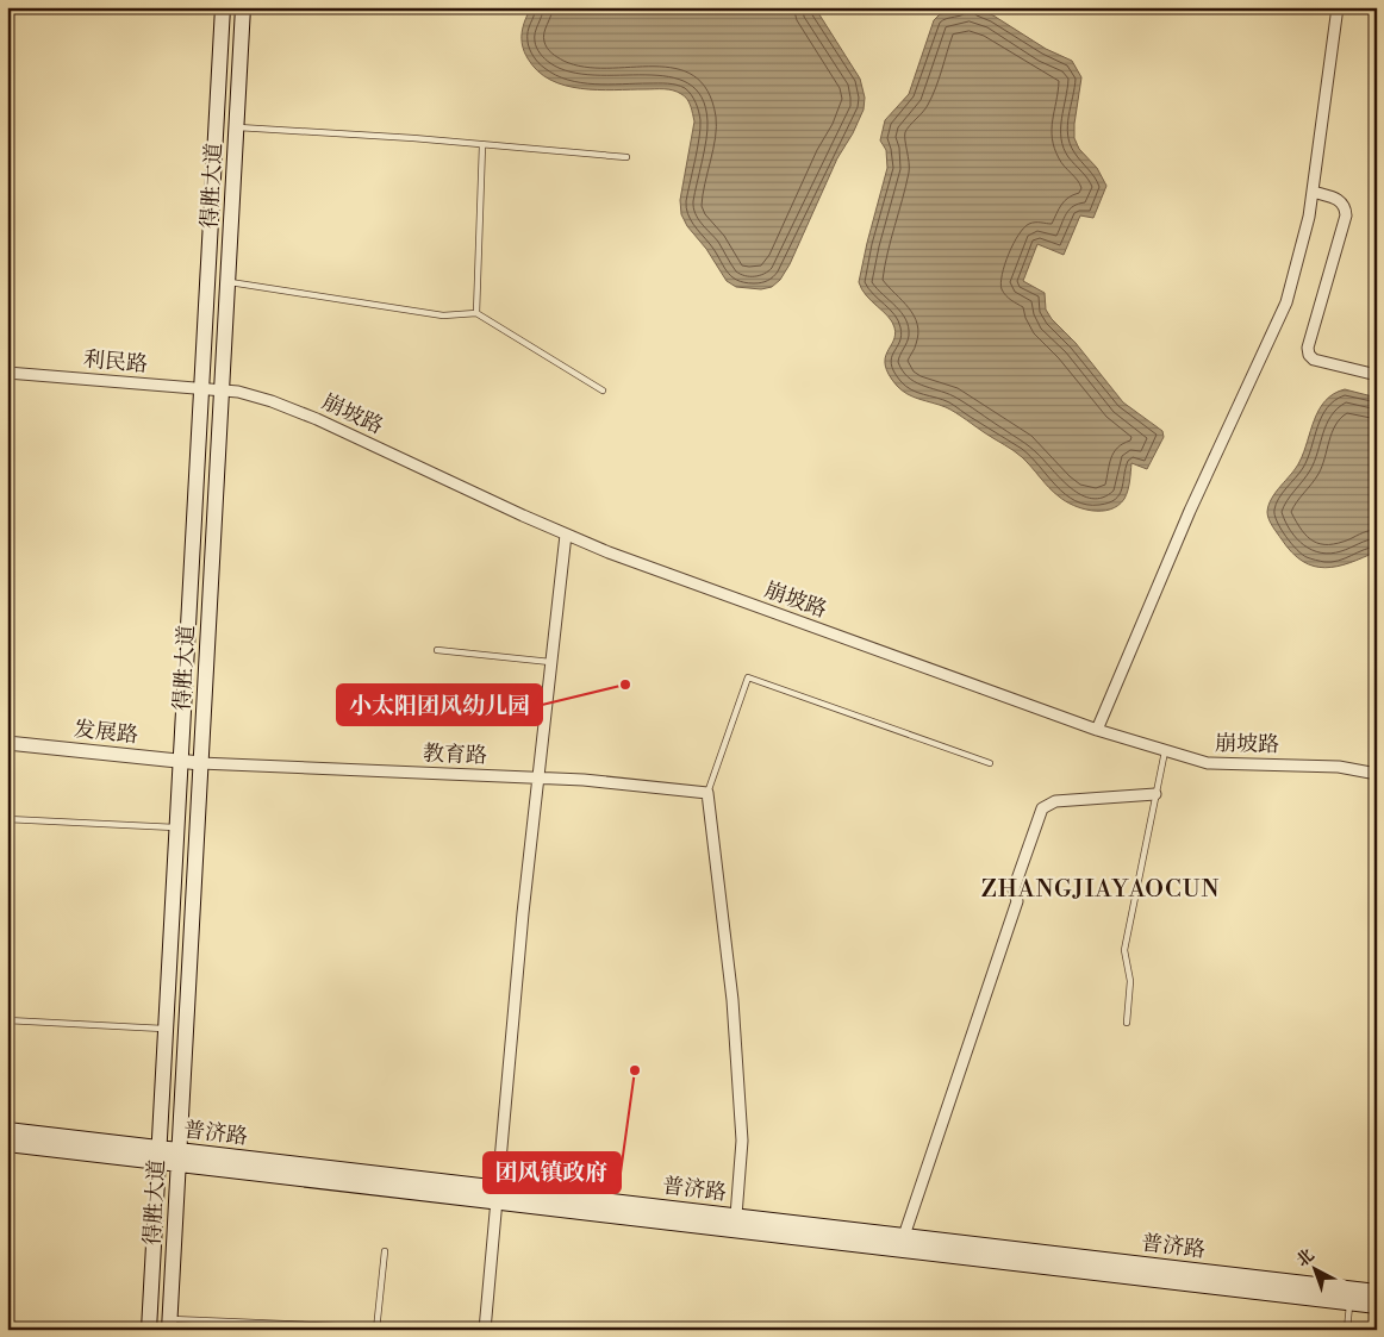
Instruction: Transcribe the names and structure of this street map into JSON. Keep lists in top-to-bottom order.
{
  "streets": {
    "main road": ["得胜大道", "普济路"],
    "street": [
      "利民路",
      "崩坡路",
      "发展路",
      "教育路"
    ]
  },
  "crossings": [
    ["得胜大道", "利民路"],
    ["得胜大道", "崩坡路"],
    ["得胜大道", "发展路"],
    ["得胜大道", "教育路"],
    ["得胜大道", "普济路"],
    ["利民路", "崩坡路"],
    ["发展路", "教育路"]
  ],
  "districts": ["ZHANGJIAYAOCUN"],
  "places": ["小太阳团风幼儿园", "团风镇政府"],
  "north": "top left"
}
